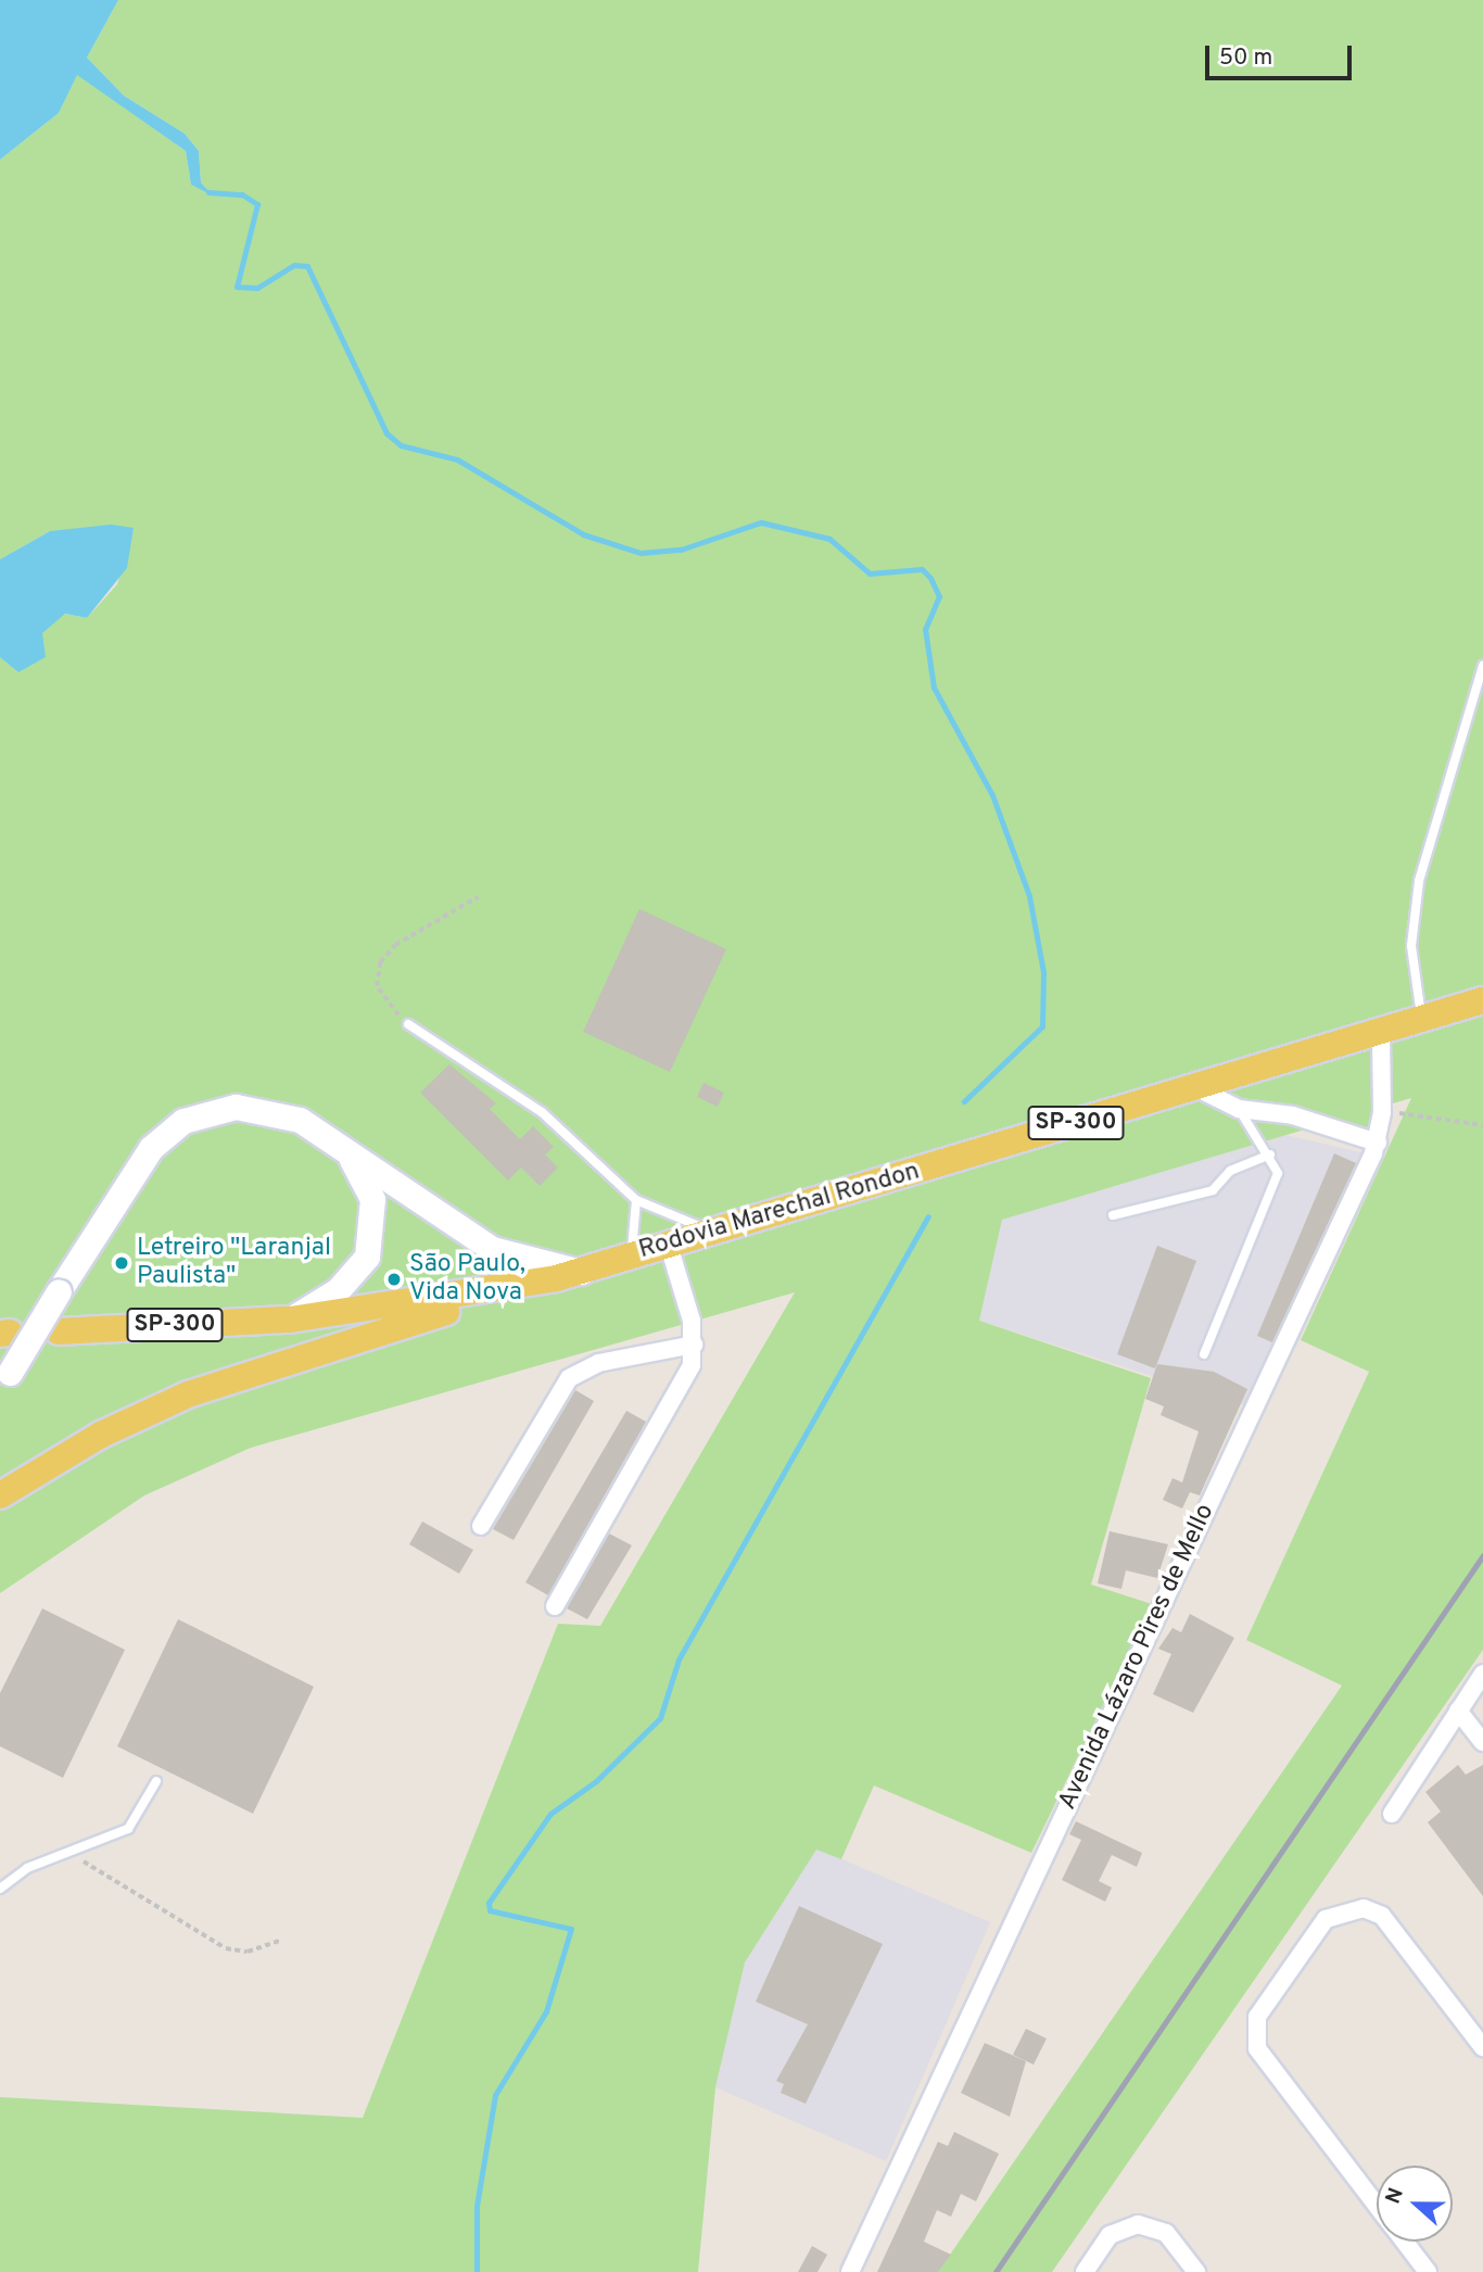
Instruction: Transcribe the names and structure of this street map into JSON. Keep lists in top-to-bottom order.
{
  "streets": {
    "main road": ["SP-300", "Rodovia Marechal Rondon"],
    "street": ["Avenida Lázaro Pires de Mello"]
  },
  "crossings": [
    ["Rodovia Marechal Rondon", "Avenida Lázaro Pires de Mello"]
  ],
  "places": ["Letreiro \"Laranjal Paulista\"", "São Paulo, Vida Nova"],
  "scale_bar": "50 m",
  "north": "left"
}
